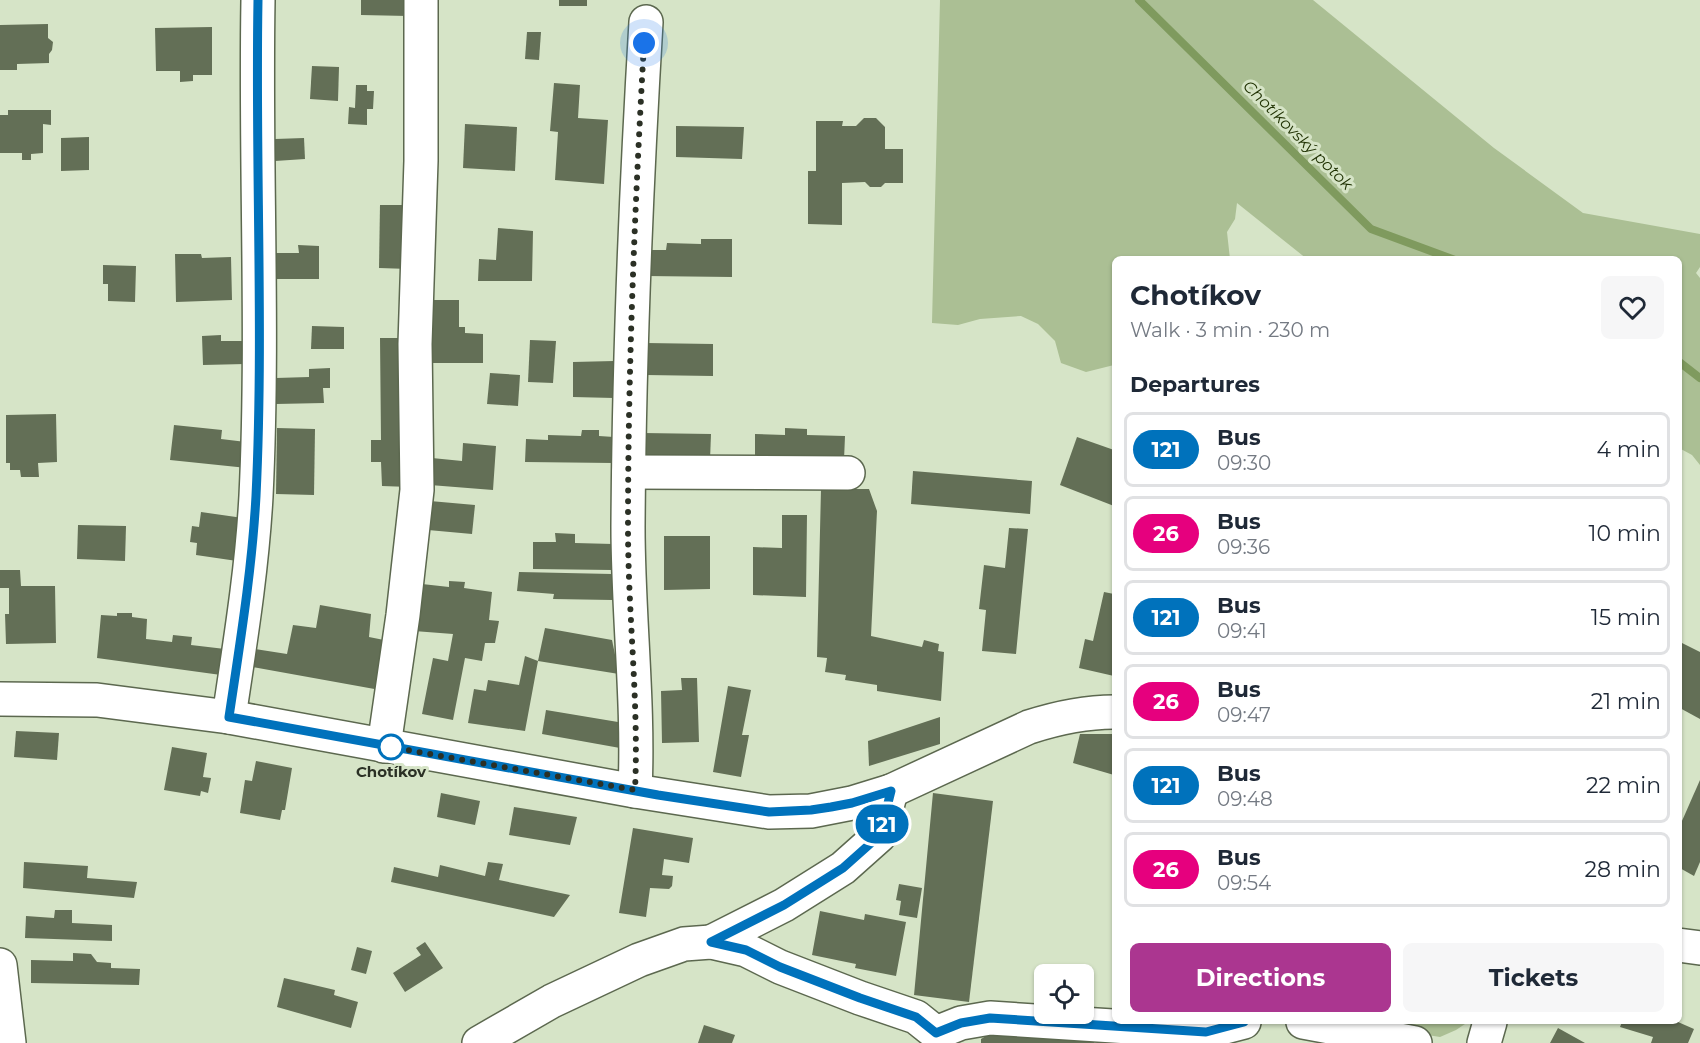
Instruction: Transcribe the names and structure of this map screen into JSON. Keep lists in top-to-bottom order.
{
  "water": ["Chotíkovský potok"],
  "places": ["Chotíkov"],
  "lines": ["bus line 121"],
  "page": {
    "on_map": "121",
    "heading": [
      ["Chotíkov", "Walk · 3 min · 230 m"],
      "Departures"
    ],
    "list": [
      {
        "mark": "121",
        "name": "Bus",
        "note": "09:30",
        "value": "4 min"
      },
      {
        "mark": "26",
        "name": "Bus",
        "note": "09:36",
        "value": "10 min"
      },
      {
        "mark": "121",
        "name": "Bus",
        "note": "09:41",
        "value": "15 min"
      },
      {
        "mark": "26",
        "name": "Bus",
        "note": "09:47",
        "value": "21 min"
      },
      {
        "mark": "121",
        "name": "Bus",
        "note": "09:48",
        "value": "22 min"
      },
      {
        "mark": "26",
        "name": "Bus",
        "note": "09:54",
        "value": "28 min"
      }
    ],
    "buttons": ["Directions", "Tickets"]
  }
}
